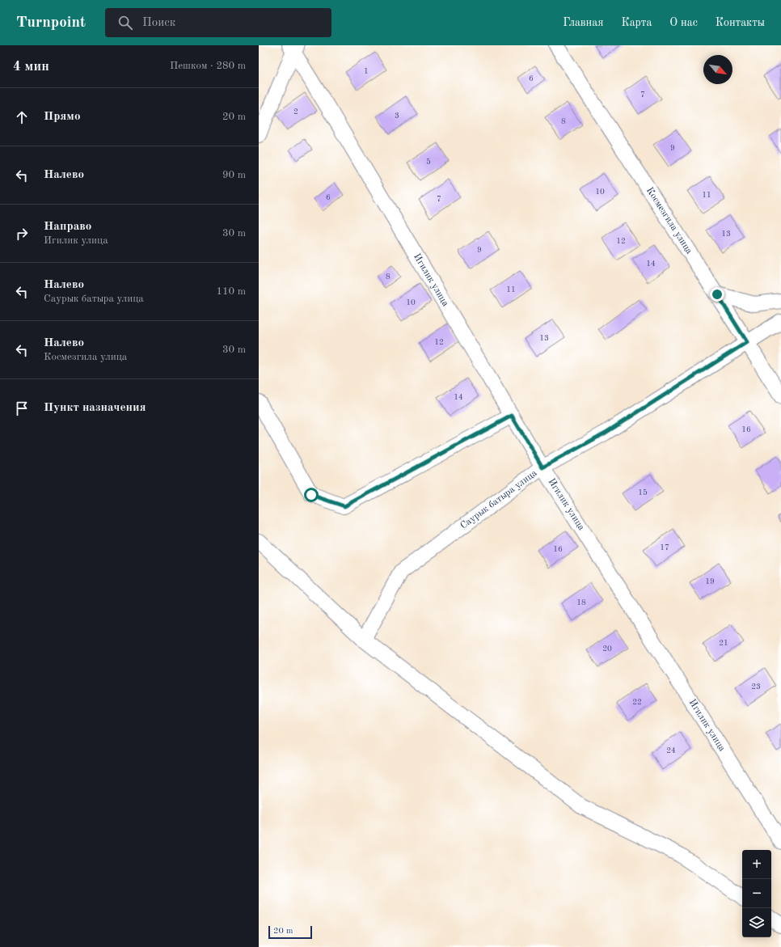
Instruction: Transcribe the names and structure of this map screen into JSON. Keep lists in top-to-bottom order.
{
  "streets": {
    "street": ["Космезгила улица", "Игилик улица", "Саурык батыра улица"]
  },
  "crossings": [
    ["Космезгила улица", "Саурык батыра улица"],
    ["Игилик улица", "Саурык батыра улица"]
  ],
  "house_numbers": [
    "1",
    "6",
    "7",
    "2",
    "3",
    "8",
    "9",
    "5",
    "10",
    "11",
    "6",
    "7",
    "13",
    "12",
    "9",
    "14",
    "8",
    "11",
    "10",
    "13",
    "12",
    "14",
    "16",
    "15",
    "17",
    "16",
    "19",
    "18",
    "21",
    "20",
    "23",
    "22",
    "24"
  ],
  "scale_bar": "20 m",
  "north": "bottom right",
  "page": {
    "header": "Turnpoint",
    "search": "Поиск",
    "nav": [
      "Главная",
      "Карта",
      "О нас",
      "Контакты"
    ],
    "heading": ["4 мин", "Пешком · 280 m"],
    "list": [
      ["Прямо", "20 m"],
      ["Налево", "90 m"],
      ["Направо", "Игилик улица", "30 m"],
      ["Налево", "Саурык батыра улица", "110 m"],
      ["Налево", "Космезгила улица", "30 m"],
      "Пункт назначения"
    ],
    "map_buttons": ["+", "−"],
    "scale": "20 m"
  }
}
